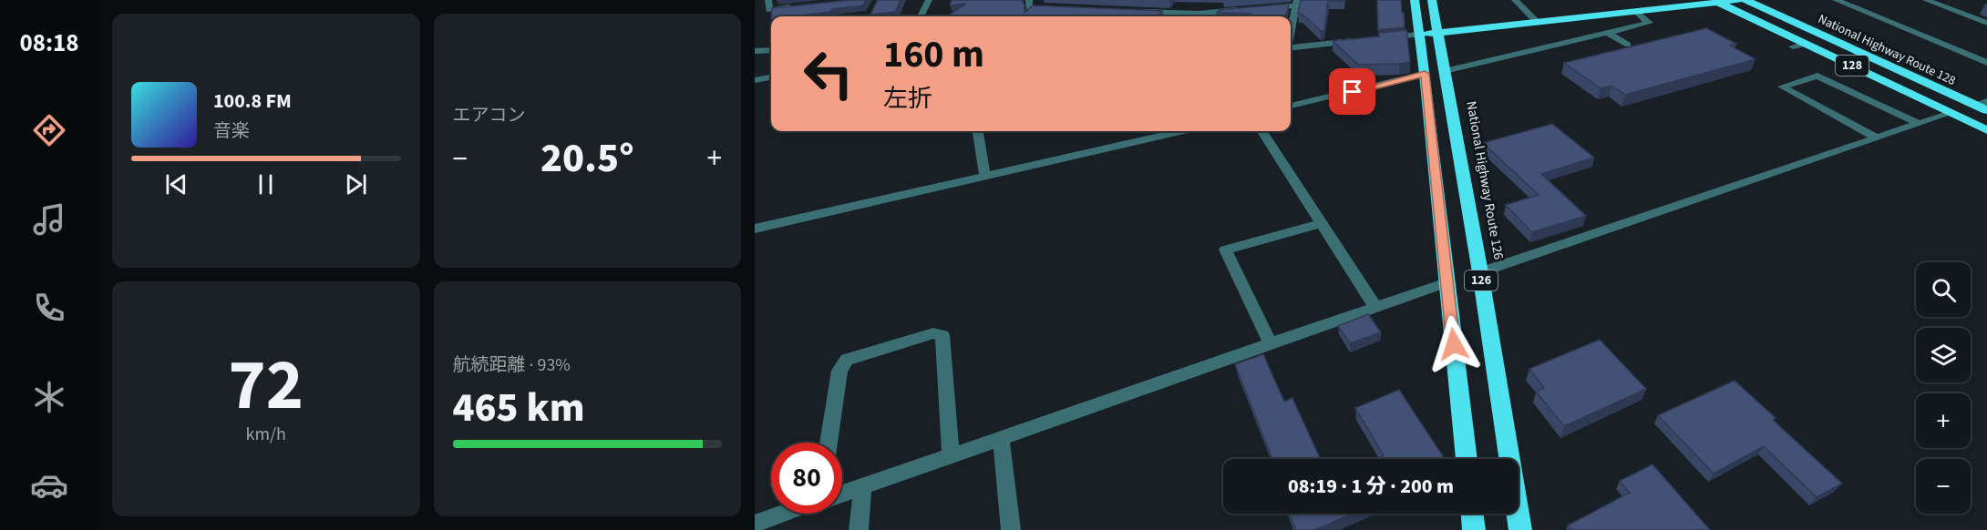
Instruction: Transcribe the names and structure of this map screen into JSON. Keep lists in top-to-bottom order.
{
  "streets": {
    "highway": [
      "National Highway Route 128",
      "128",
      "National Highway Route 126",
      "126"
    ]
  },
  "page": {
    "tabs": "08:18",
    "tile": [
      "エアコン",
      ["72", "km/h"],
      ["航続距離 · 93%", "465 km"]
    ],
    "turn": ["160 m", "左折"],
    "song": ["100.8 FM", "音楽"],
    "heat": ["−", "20.5°", "+"],
    "map_buttons": ["+", "−"],
    "limit": "80",
    "trip": "08:19 · 1 分 · 200 m"
  }
}
